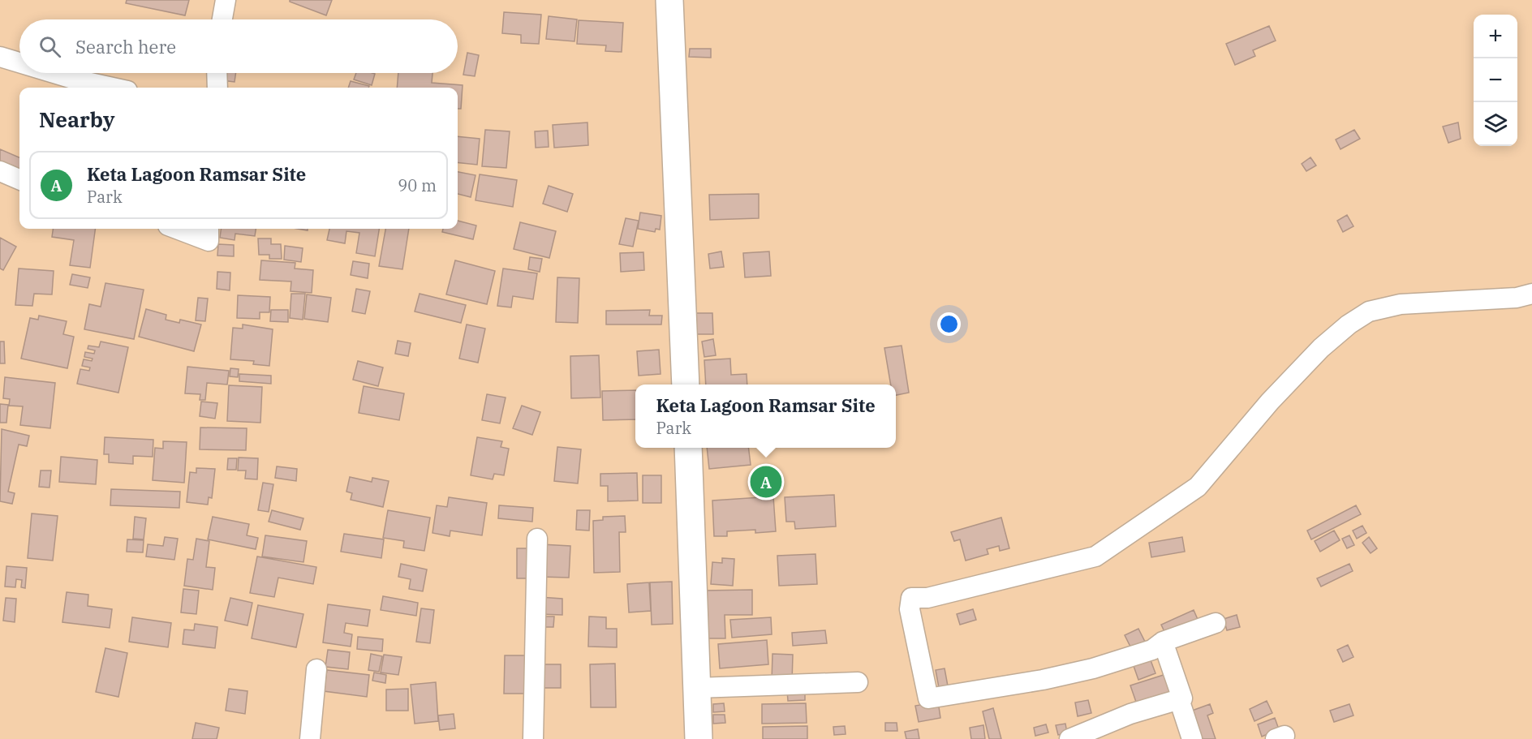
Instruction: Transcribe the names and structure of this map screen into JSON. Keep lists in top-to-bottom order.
{
  "page": {
    "map_buttons": ["+", "−"],
    "search": "Search here",
    "heading": "Nearby",
    "list": [
      {
        "mark": "A",
        "name": "Keta Lagoon Ramsar Site",
        "note": "Park",
        "value": "90 m"
      }
    ],
    "popup": ["Keta Lagoon Ramsar Site", "Park"],
    "pins": "A"
  }
}
